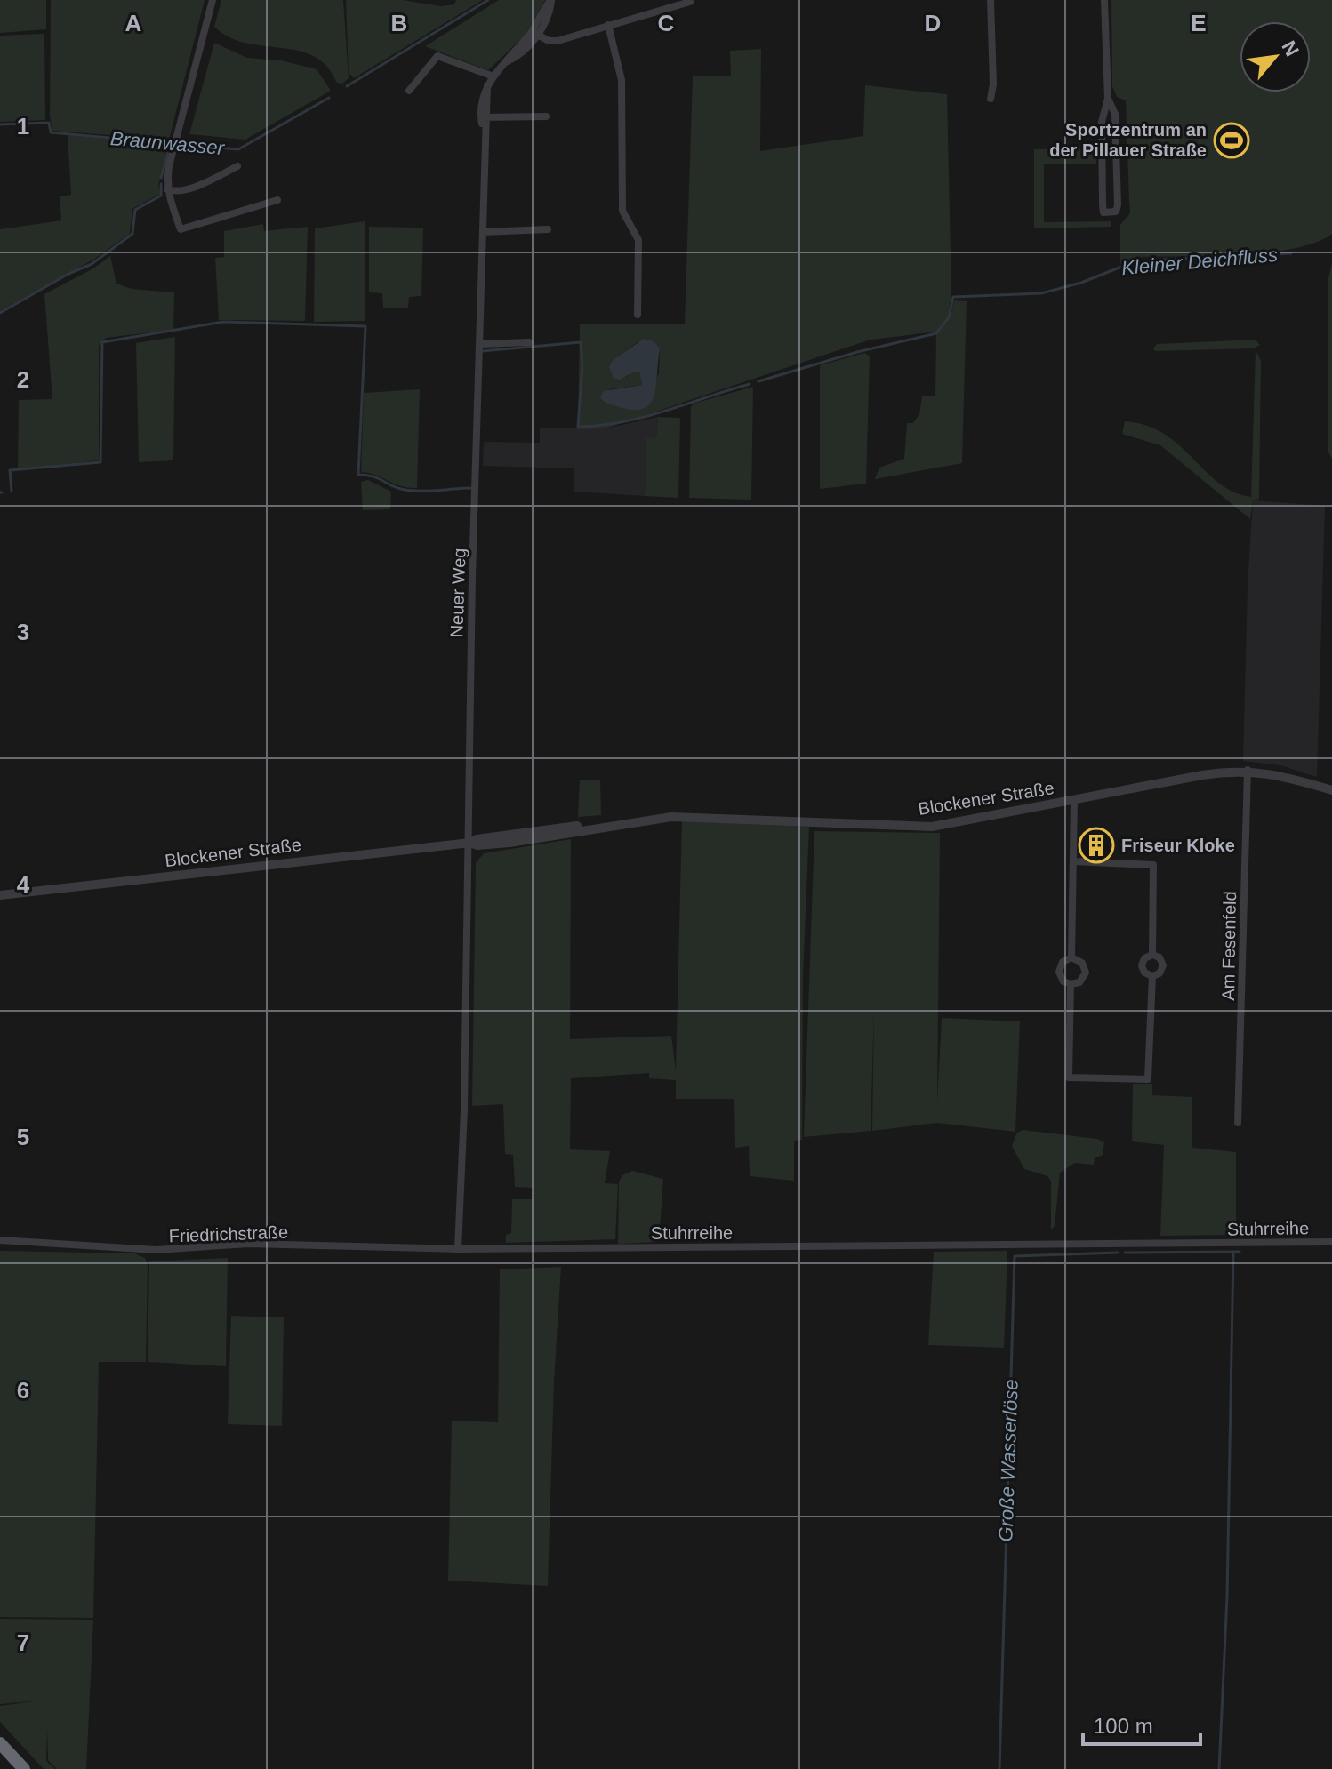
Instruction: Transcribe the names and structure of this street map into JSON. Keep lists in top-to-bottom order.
{
  "streets": {
    "street": [
      "Neuer Weg",
      "Blockener Straße",
      "Am Fesenfeld",
      "Stuhrreihe",
      "Friedrichstraße"
    ]
  },
  "crossings": [
    ["Neuer Weg", "Blockener Straße"],
    ["Blockener Straße", "Am Fesenfeld"],
    ["Stuhrreihe", "Friedrichstraße"]
  ],
  "water": ["Braunwasser", "Kleiner Deichfluss", "Große Wasserlöse"],
  "places": {
    "sports": ["Sportzentrum an der Pillauer Straße"],
    "building": ["Friseur Kloke"]
  },
  "scale_bar": "100 m",
  "north": "top right",
  "grid": {
    "columns": [
      "A",
      "B",
      "C",
      "D",
      "E"
    ],
    "rows": [
      "1",
      "2",
      "3",
      "4",
      "5",
      "6",
      "7"
    ]
  }
}
